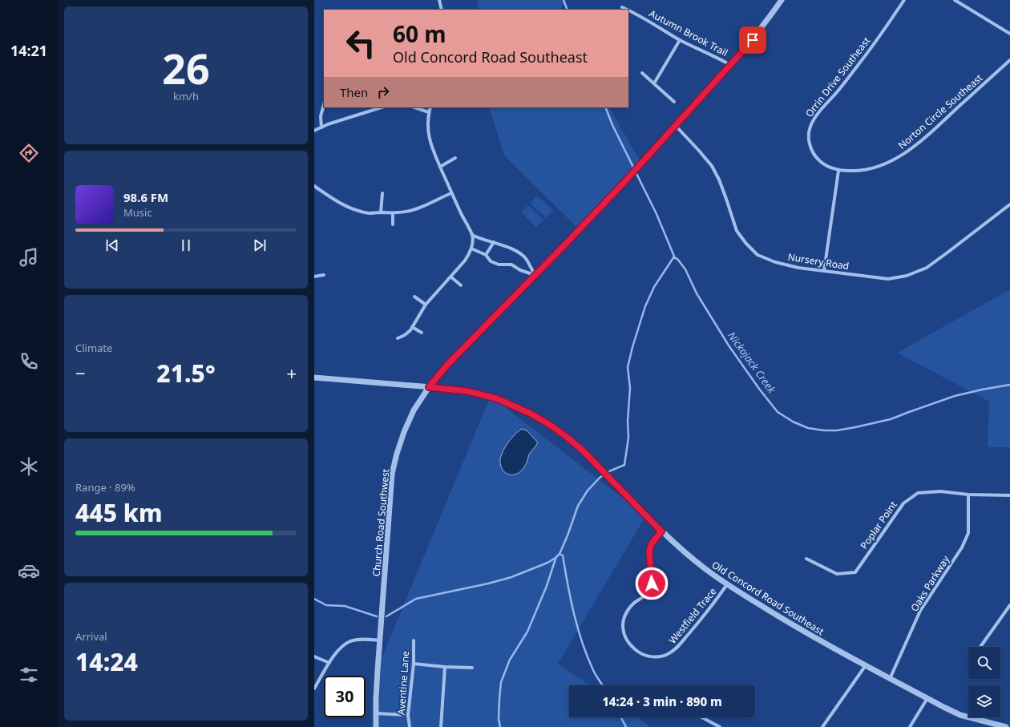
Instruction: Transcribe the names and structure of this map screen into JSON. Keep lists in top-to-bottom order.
{
  "streets": {
    "street": [
      "Autumn Brook Trail",
      "Orrin Drive Southeast",
      "Norton Circle Southeast",
      "Nursery Road",
      "Church Road Southwest",
      "Poplar Point",
      "Oaks Parkway",
      "Old Concord Road Southeast",
      "Westfield Trace",
      "Aventine Lane"
    ]
  },
  "crossings": [
    ["Autumn Brook Trail", "Church Road Southwest"],
    ["Orrin Drive Southeast", "Norton Circle Southeast"],
    ["Nursery Road", "Church Road Southwest"],
    ["Church Road Southwest", "Old Concord Road Southeast"],
    ["Poplar Point", "Oaks Parkway"],
    ["Oaks Parkway", "Old Concord Road Southeast"],
    ["Old Concord Road Southeast", "Westfield Trace"]
  ],
  "water": ["Nickajack Creek"],
  "page": {
    "tabs": "14:21",
    "tile": [
      ["26", "km/h"],
      "Climate",
      ["Range · 89%", "445 km"],
      ["Arrival", "14:24"]
    ],
    "turn": ["60 m", "Old Concord Road Southeast"],
    "then": "Then",
    "song": ["98.6 FM", "Music"],
    "heat": ["−", "21.5°", "+"],
    "limit": "30",
    "trip": "14:24 · 3 min · 890 m"
  }
}
